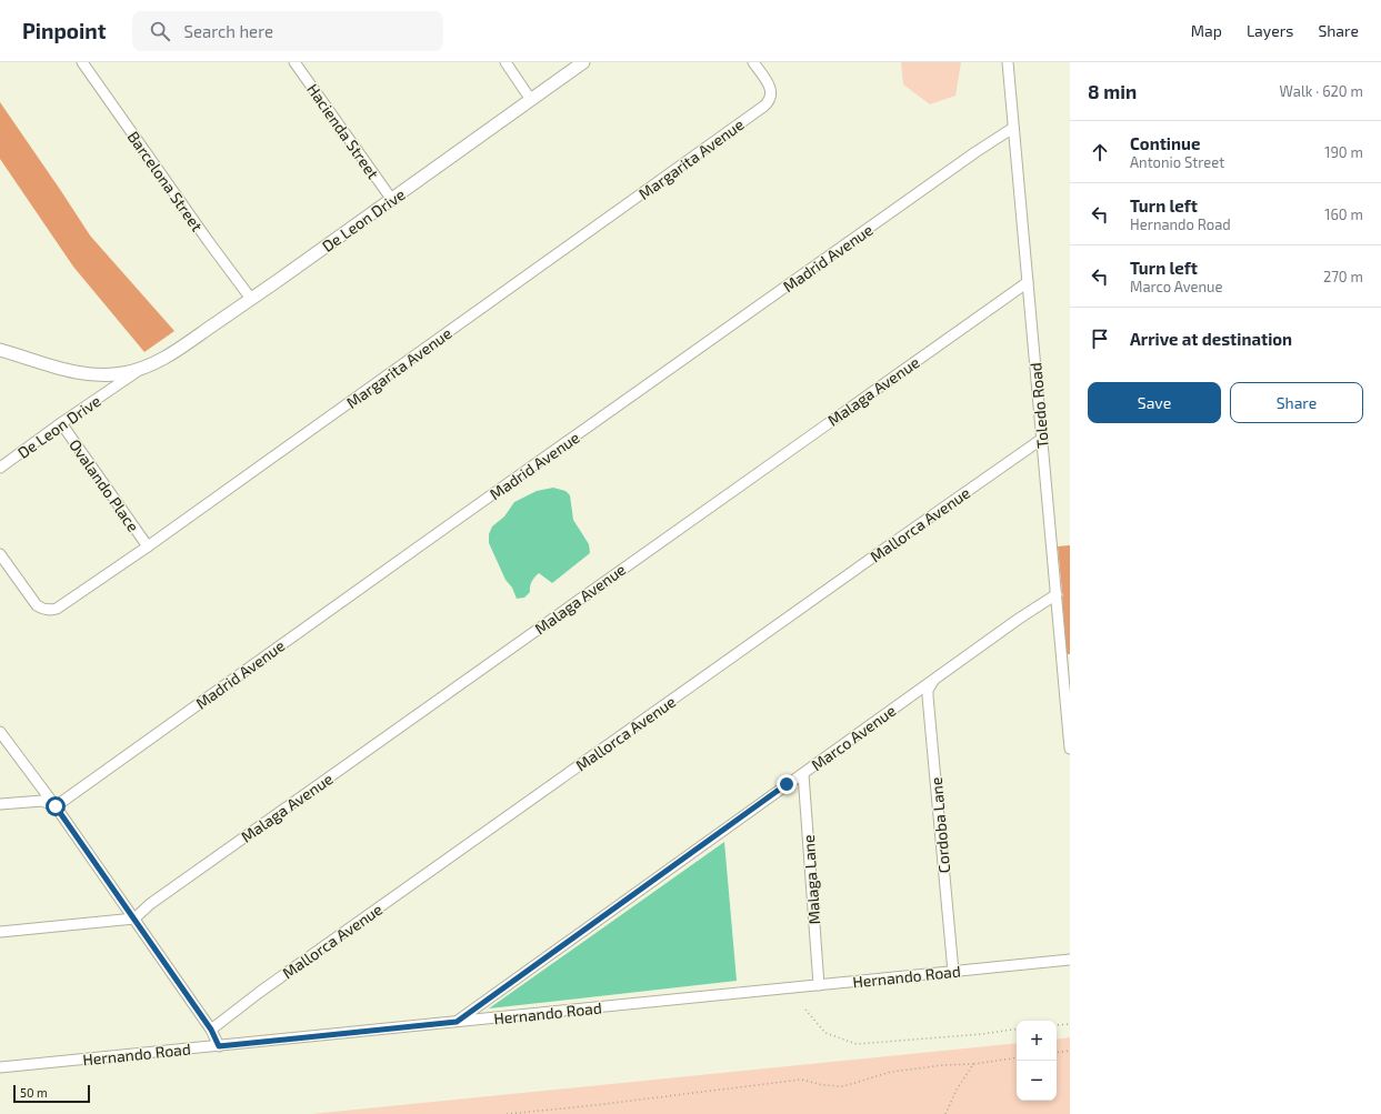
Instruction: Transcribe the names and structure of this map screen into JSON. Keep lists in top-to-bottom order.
{
  "streets": {
    "street": [
      "Hacienda Street",
      "Margarita Avenue",
      "Barcelona Street",
      "De Leon Drive",
      "Madrid Avenue",
      "Malaga Avenue",
      "Toledo Road",
      "Ovalando Place",
      "Mallorca Avenue",
      "Marco Avenue",
      "Cordoba Lane",
      "Malaga Lane",
      "Hernando Road"
    ]
  },
  "crossings": [
    ["Hacienda Street", "De Leon Drive"],
    ["Margarita Avenue", "Ovalando Place"],
    ["Barcelona Street", "De Leon Drive"],
    ["De Leon Drive", "Ovalando Place"],
    ["Madrid Avenue", "Toledo Road"],
    ["Malaga Avenue", "Toledo Road"],
    ["Toledo Road", "Mallorca Avenue"],
    ["Toledo Road", "Marco Avenue"],
    ["Marco Avenue", "Cordoba Lane"],
    ["Marco Avenue", "Malaga Lane"],
    ["Marco Avenue", "Hernando Road"],
    ["Cordoba Lane", "Hernando Road"],
    ["Malaga Lane", "Hernando Road"]
  ],
  "scale_bar": "50 m",
  "page": {
    "header": "Pinpoint",
    "search": "Search here",
    "nav": ["Map", "Layers", "Share"],
    "heading": ["8 min", "Walk · 620 m"],
    "list": [
      ["Continue", "Antonio Street", "190 m"],
      ["Turn left", "Hernando Road", "160 m"],
      ["Turn left", "Marco Avenue", "270 m"],
      "Arrive at destination"
    ],
    "buttons": ["Save", "Share"],
    "map_buttons": ["+", "−"],
    "scale": "50 m"
  }
}
